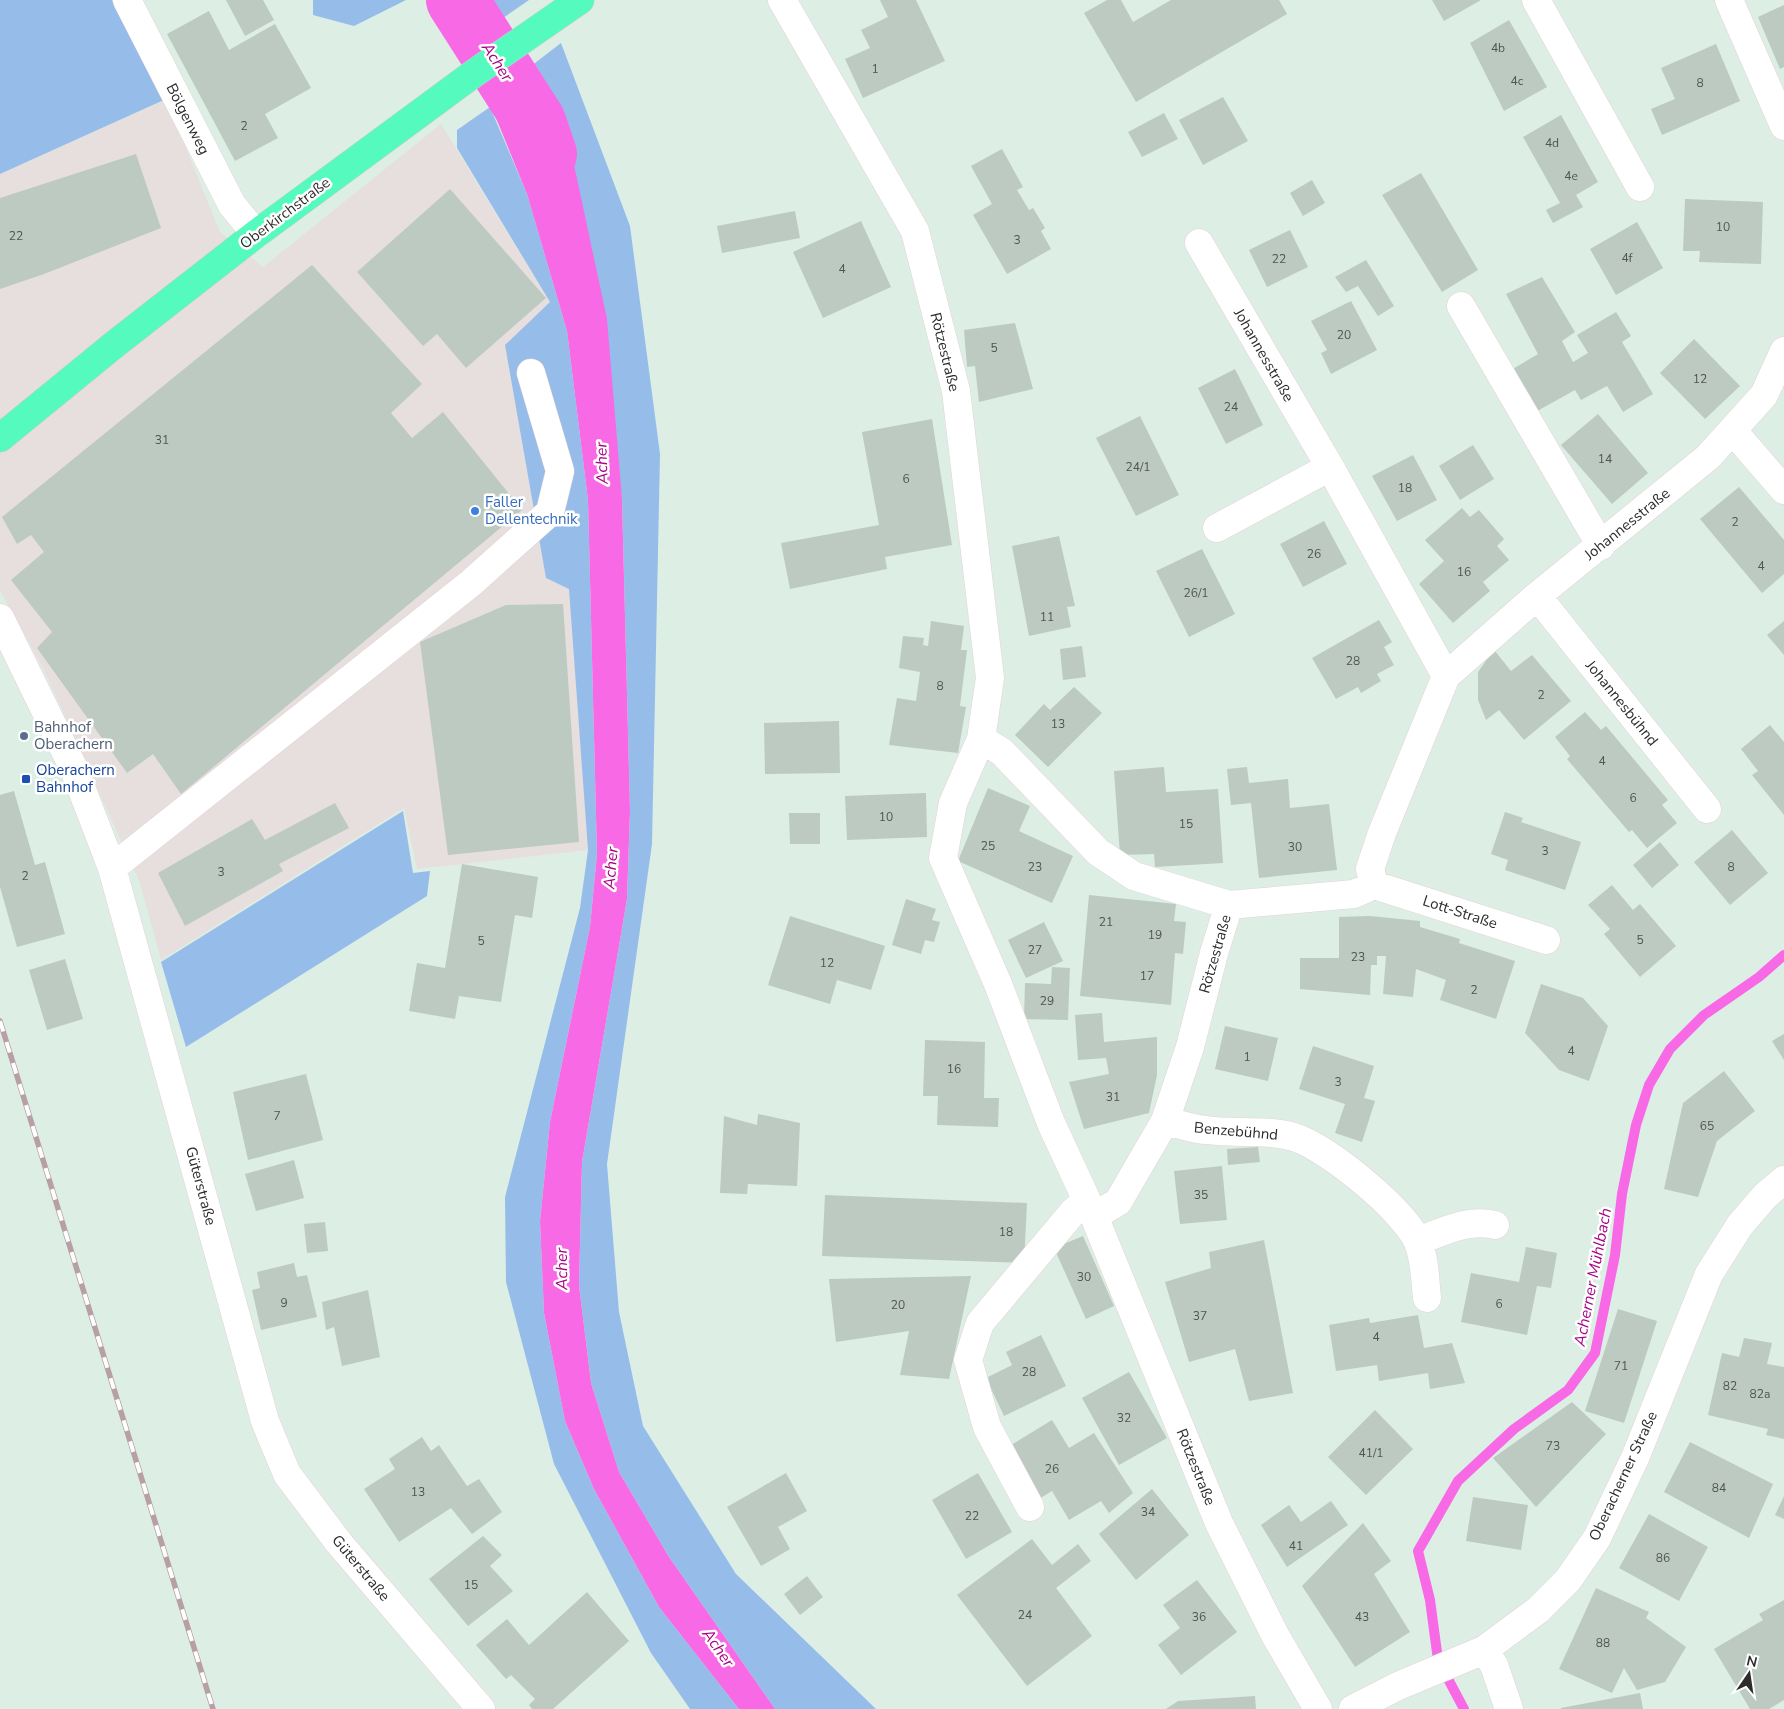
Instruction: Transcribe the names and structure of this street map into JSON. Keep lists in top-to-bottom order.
{
  "streets": {
    "main road": ["Oberkirchstraße"],
    "street": [
      "Bölgenweg",
      "Rötzestraße",
      "Johannesstraße",
      "Johannesbühnd",
      "Lott-Straße",
      "Benzebühnd",
      "Güterstraße",
      "Oberacherner Straße"
    ]
  },
  "crossings": [
    ["Bölgenweg", "Oberkirchstraße"],
    ["Rötzestraße", "Benzebühnd"],
    ["Johannesstraße", "Johannesbühnd"],
    ["Johannesstraße", "Lott-Straße"]
  ],
  "water": ["Acher", "Acherner Mühlbach"],
  "places": {
    "other": ["Faller Dellentechnik", "Bahnhof Oberachern"],
    "transit": ["Oberachern Bahnhof"]
  },
  "house_numbers": [
    "4b",
    "1",
    "4c",
    "8",
    "2",
    "4d",
    "4e",
    "10",
    "22",
    "3",
    "4f",
    "22",
    "4",
    "20",
    "5",
    "12",
    "24",
    "31",
    "14",
    "24/1",
    "6",
    "18",
    "2",
    "26",
    "4",
    "16",
    "26/1",
    "11",
    "28",
    "8",
    "2",
    "13",
    "4",
    "6",
    "10",
    "15",
    "25",
    "30",
    "3",
    "23",
    "8",
    "3",
    "2",
    "21",
    "19",
    "5",
    "5",
    "27",
    "23",
    "12",
    "17",
    "2",
    "29",
    "4",
    "1",
    "16",
    "3",
    "31",
    "7",
    "65",
    "35",
    "18",
    "30",
    "9",
    "6",
    "20",
    "37",
    "4",
    "71",
    "28",
    "82",
    "82a",
    "32",
    "73",
    "41/1",
    "26",
    "84",
    "13",
    "34",
    "22",
    "41",
    "86",
    "15",
    "24",
    "36",
    "43",
    "88"
  ],
  "north": "top"
}
